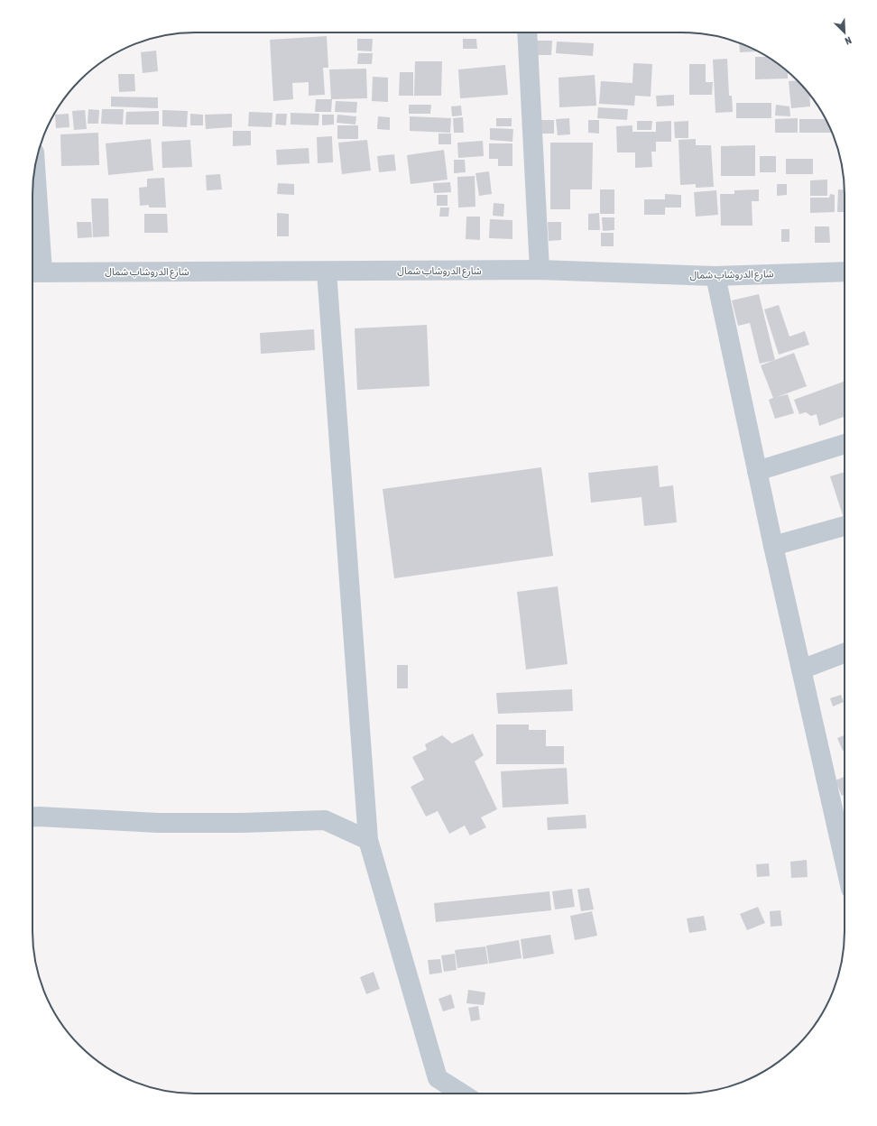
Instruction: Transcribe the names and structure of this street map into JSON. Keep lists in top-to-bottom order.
{
  "streets": {
    "street": ["شارع الدروشاب شمال"]
  },
  "north": "bottom right"
}
